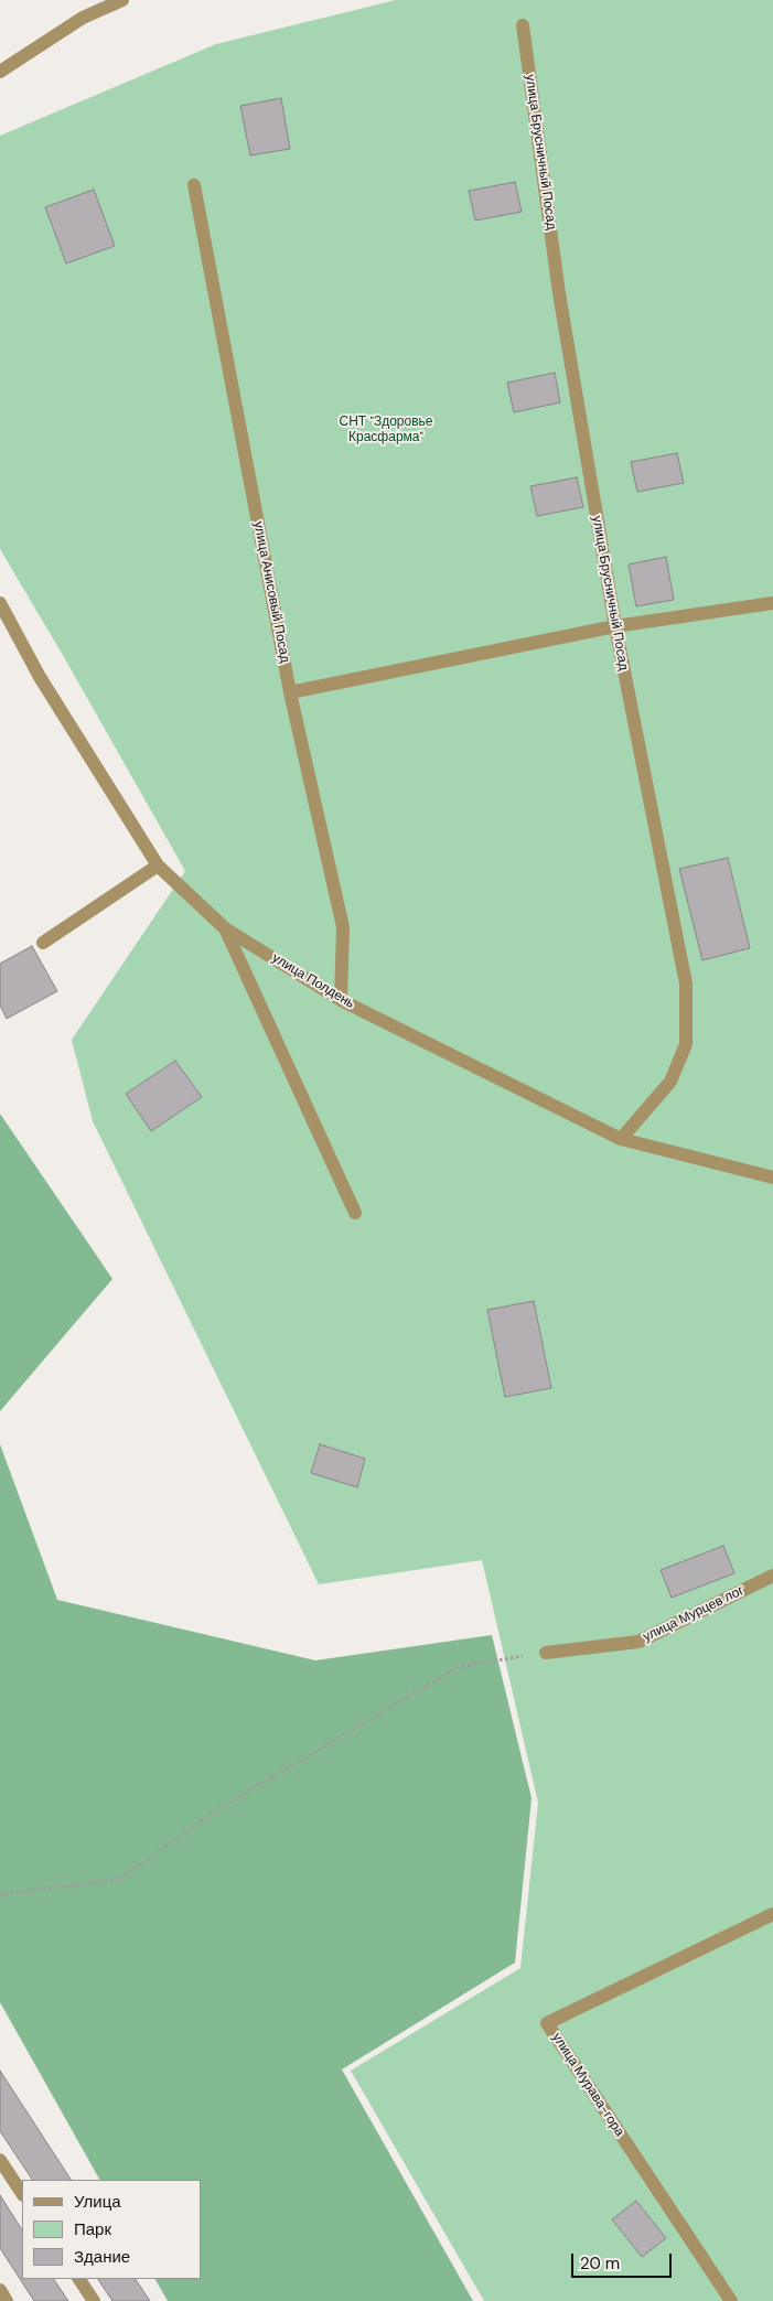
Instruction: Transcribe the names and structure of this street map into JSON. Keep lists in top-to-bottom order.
{
  "streets": {
    "street": [
      "улица Брусничный Посад",
      "улица Анисовый Посад",
      "улица Полдень",
      "улица Мурцев лог",
      "улица Мурава-гора"
    ]
  },
  "crossings": [
    ["улица Брусничный Посад", "улица Полдень"],
    ["улица Анисовый Посад", "улица Полдень"]
  ],
  "parks": ["СНТ \"Здоровье Красфарма\""],
  "legend": ["Улица", "Парк", "Здание"],
  "scale_bar": "20 m"
}
